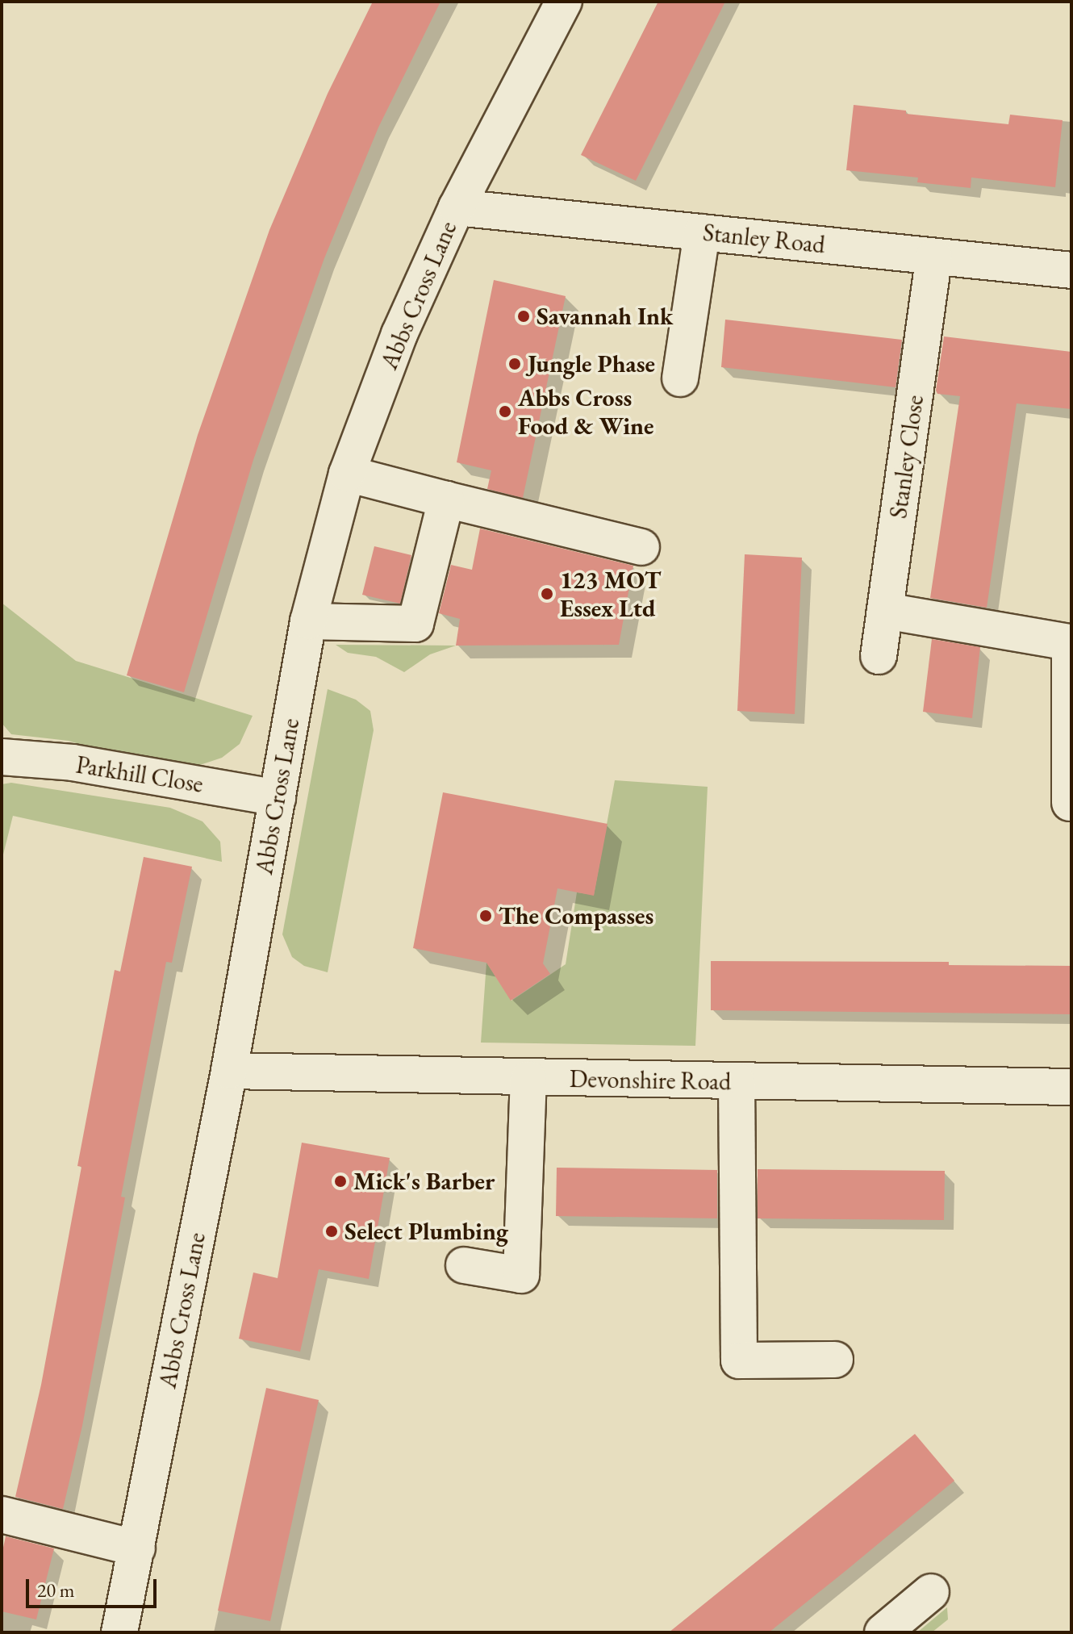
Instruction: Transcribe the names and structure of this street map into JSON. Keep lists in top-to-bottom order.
{
  "streets": {
    "street": [
      "Stanley Road",
      "Abbs Cross Lane",
      "Stanley Close",
      "Parkhill Close",
      "Devonshire Road"
    ]
  },
  "crossings": [
    ["Stanley Road", "Abbs Cross Lane"],
    ["Stanley Road", "Stanley Close"],
    ["Abbs Cross Lane", "Parkhill Close"],
    ["Abbs Cross Lane", "Devonshire Road"]
  ],
  "places": [
    "Savannah Ink",
    "Jungle Phase",
    "Abbs Cross Food & Wine",
    "123 MOT Essex Ltd",
    "The Compasses",
    "Mick's Barber",
    "Select Plumbing"
  ],
  "scale_bar": "20 m"
}
